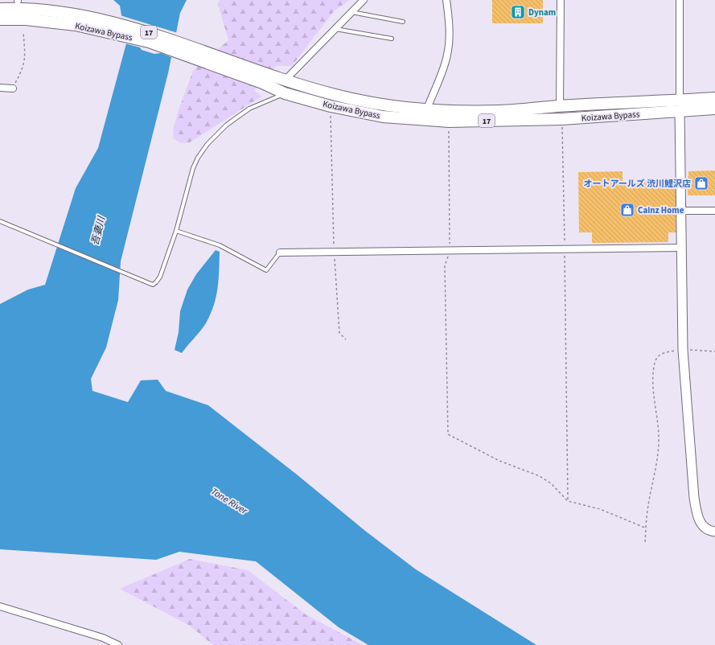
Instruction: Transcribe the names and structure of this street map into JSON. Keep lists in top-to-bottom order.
{
  "streets": {
    "highway": ["Koizawa Bypass", "17"]
  },
  "water": ["吾妻川", "Tone River"],
  "places": {
    "building": ["Dynam"],
    "shop": ["オートアールズ 渋川鯉沢店", "Cainz Home"]
  }
}
